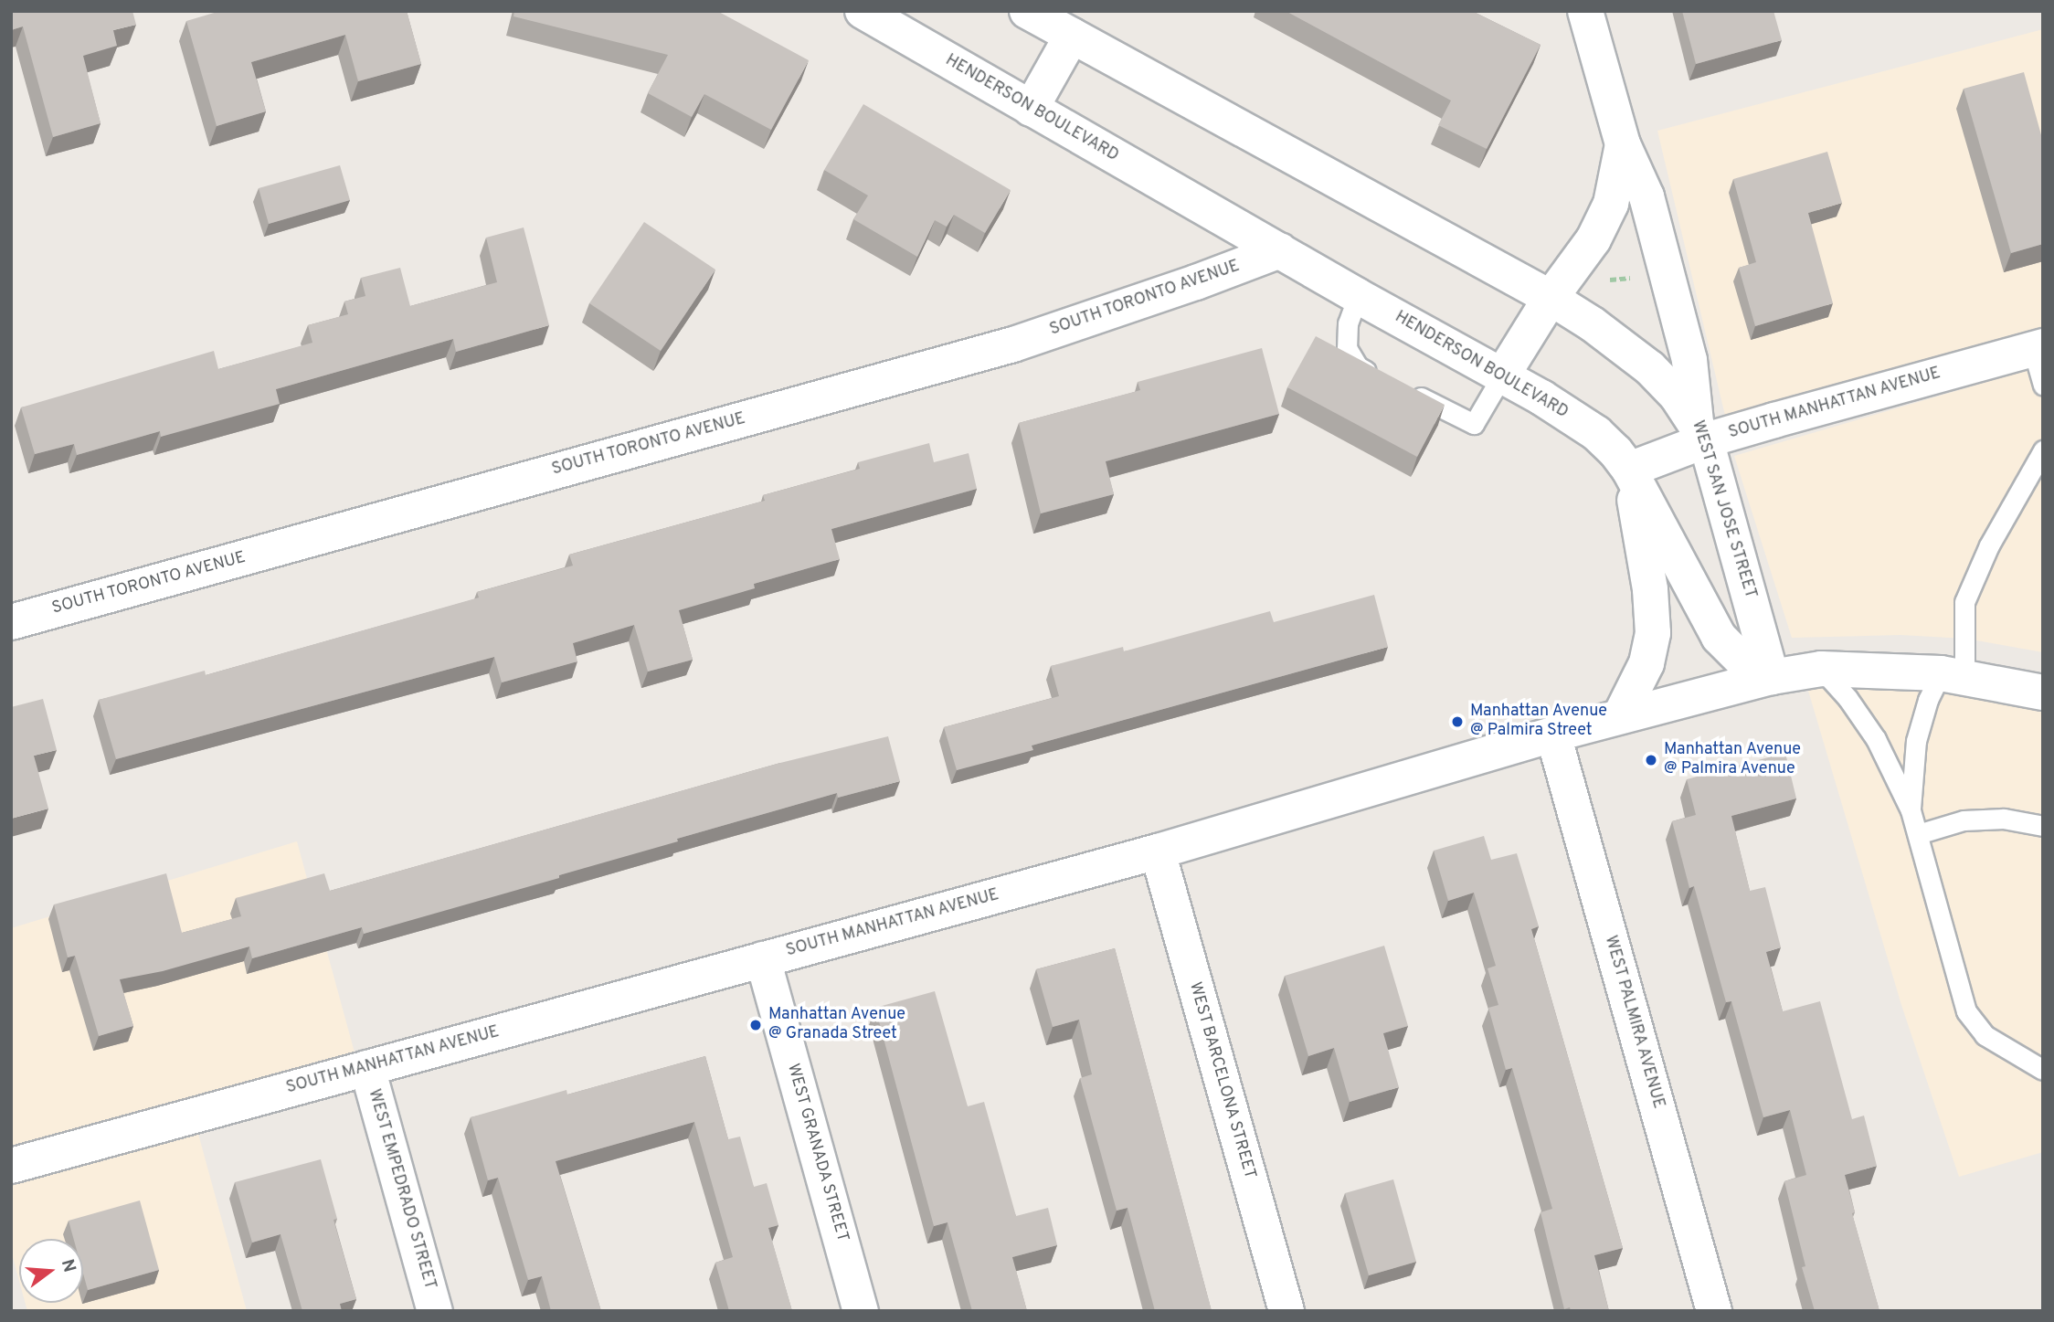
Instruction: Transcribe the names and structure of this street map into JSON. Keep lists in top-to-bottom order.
{
  "streets": {
    "street": [
      "HENDERSON BOULEVARD",
      "SOUTH TORONTO AVENUE",
      "SOUTH MANHATTAN AVENUE",
      "WEST SAN JOSE STREET",
      "WEST PALMIRA AVENUE",
      "WEST BARCELONA STREET",
      "WEST GRANADA STREET",
      "WEST EMPEDRADO STREET"
    ]
  },
  "crossings": [
    ["HENDERSON BOULEVARD", "SOUTH TORONTO AVENUE"],
    ["HENDERSON BOULEVARD", "SOUTH MANHATTAN AVENUE"],
    ["HENDERSON BOULEVARD", "WEST SAN JOSE STREET"],
    ["SOUTH MANHATTAN AVENUE", "WEST SAN JOSE STREET"],
    ["SOUTH MANHATTAN AVENUE", "WEST PALMIRA AVENUE"],
    ["SOUTH MANHATTAN AVENUE", "WEST BARCELONA STREET"],
    ["SOUTH MANHATTAN AVENUE", "WEST GRANADA STREET"],
    ["SOUTH MANHATTAN AVENUE", "WEST EMPEDRADO STREET"]
  ],
  "places": ["Manhattan Avenue @ Palmira Street", "Manhattan Avenue @ Palmira Avenue", "Manhattan Avenue @ Granada Street"],
  "north": "right"
}
